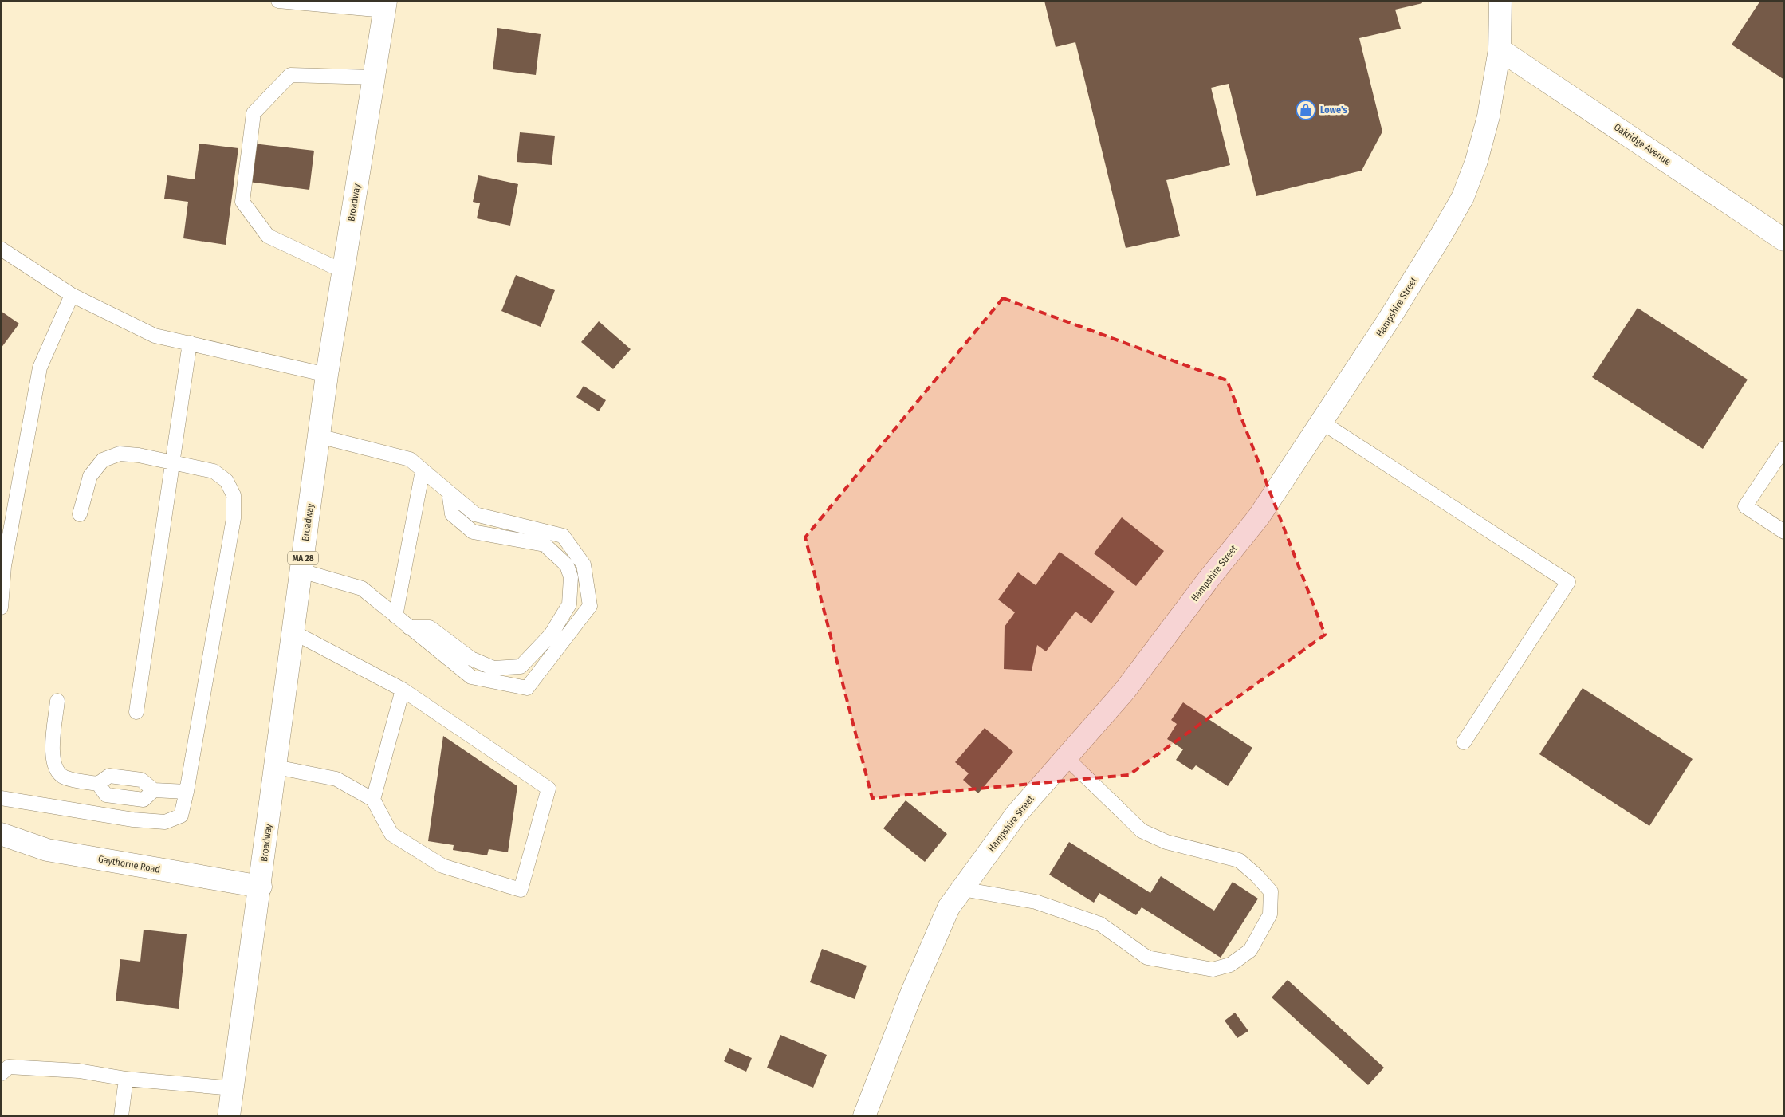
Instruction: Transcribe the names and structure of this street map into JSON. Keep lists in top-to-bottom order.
{
  "streets": {
    "street": [
      "Oakridge Avenue",
      "Broadway",
      "Hampshire Street",
      "MA 28",
      "Gaythorne Road"
    ]
  },
  "crossings": [
    ["Oakridge Avenue", "Hampshire Street"],
    ["Broadway", "Gaythorne Road"]
  ],
  "places": {
    "shop": ["Lowe's"]
  }
}
